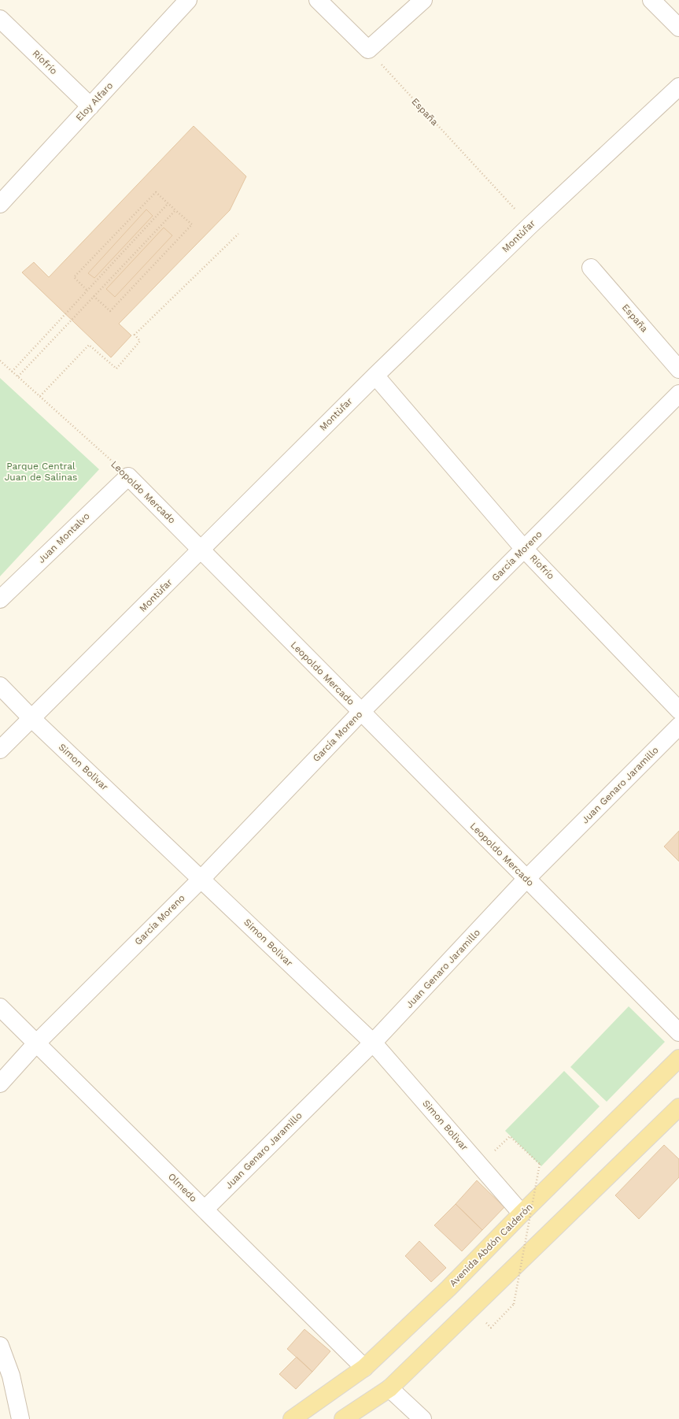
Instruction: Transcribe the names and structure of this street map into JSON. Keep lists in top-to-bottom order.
{
  "streets": {
    "main road": ["Avenida Abdón Calderón"],
    "street": [
      "Riofrío",
      "Eloy Alfaro",
      "España",
      "Montùfar",
      "Leopoldo Mercado",
      "Juan Montalvo",
      "García Moreno",
      "Simon Bolìvar",
      "Juan Genaro Jaramillo",
      "Olmedo"
    ]
  },
  "crossings": [
    ["Riofrío", "Eloy Alfaro"],
    ["Riofrío", "Montùfar"],
    ["Riofrío", "García Moreno"],
    ["España", "Montùfar"],
    ["Montùfar", "Leopoldo Mercado"],
    ["Montùfar", "Simon Bolìvar"],
    ["Leopoldo Mercado", "Juan Montalvo"],
    ["Leopoldo Mercado", "García Moreno"],
    ["Leopoldo Mercado", "Juan Genaro Jaramillo"],
    ["García Moreno", "Simon Bolìvar"],
    ["García Moreno", "Olmedo"],
    ["Simon Bolìvar", "Juan Genaro Jaramillo"],
    ["Simon Bolìvar", "Avenida Abdón Calderón"],
    ["Juan Genaro Jaramillo", "Olmedo"],
    ["Olmedo", "Avenida Abdón Calderón"]
  ],
  "parks": ["Parque Central Juan de Salinas"]
}
